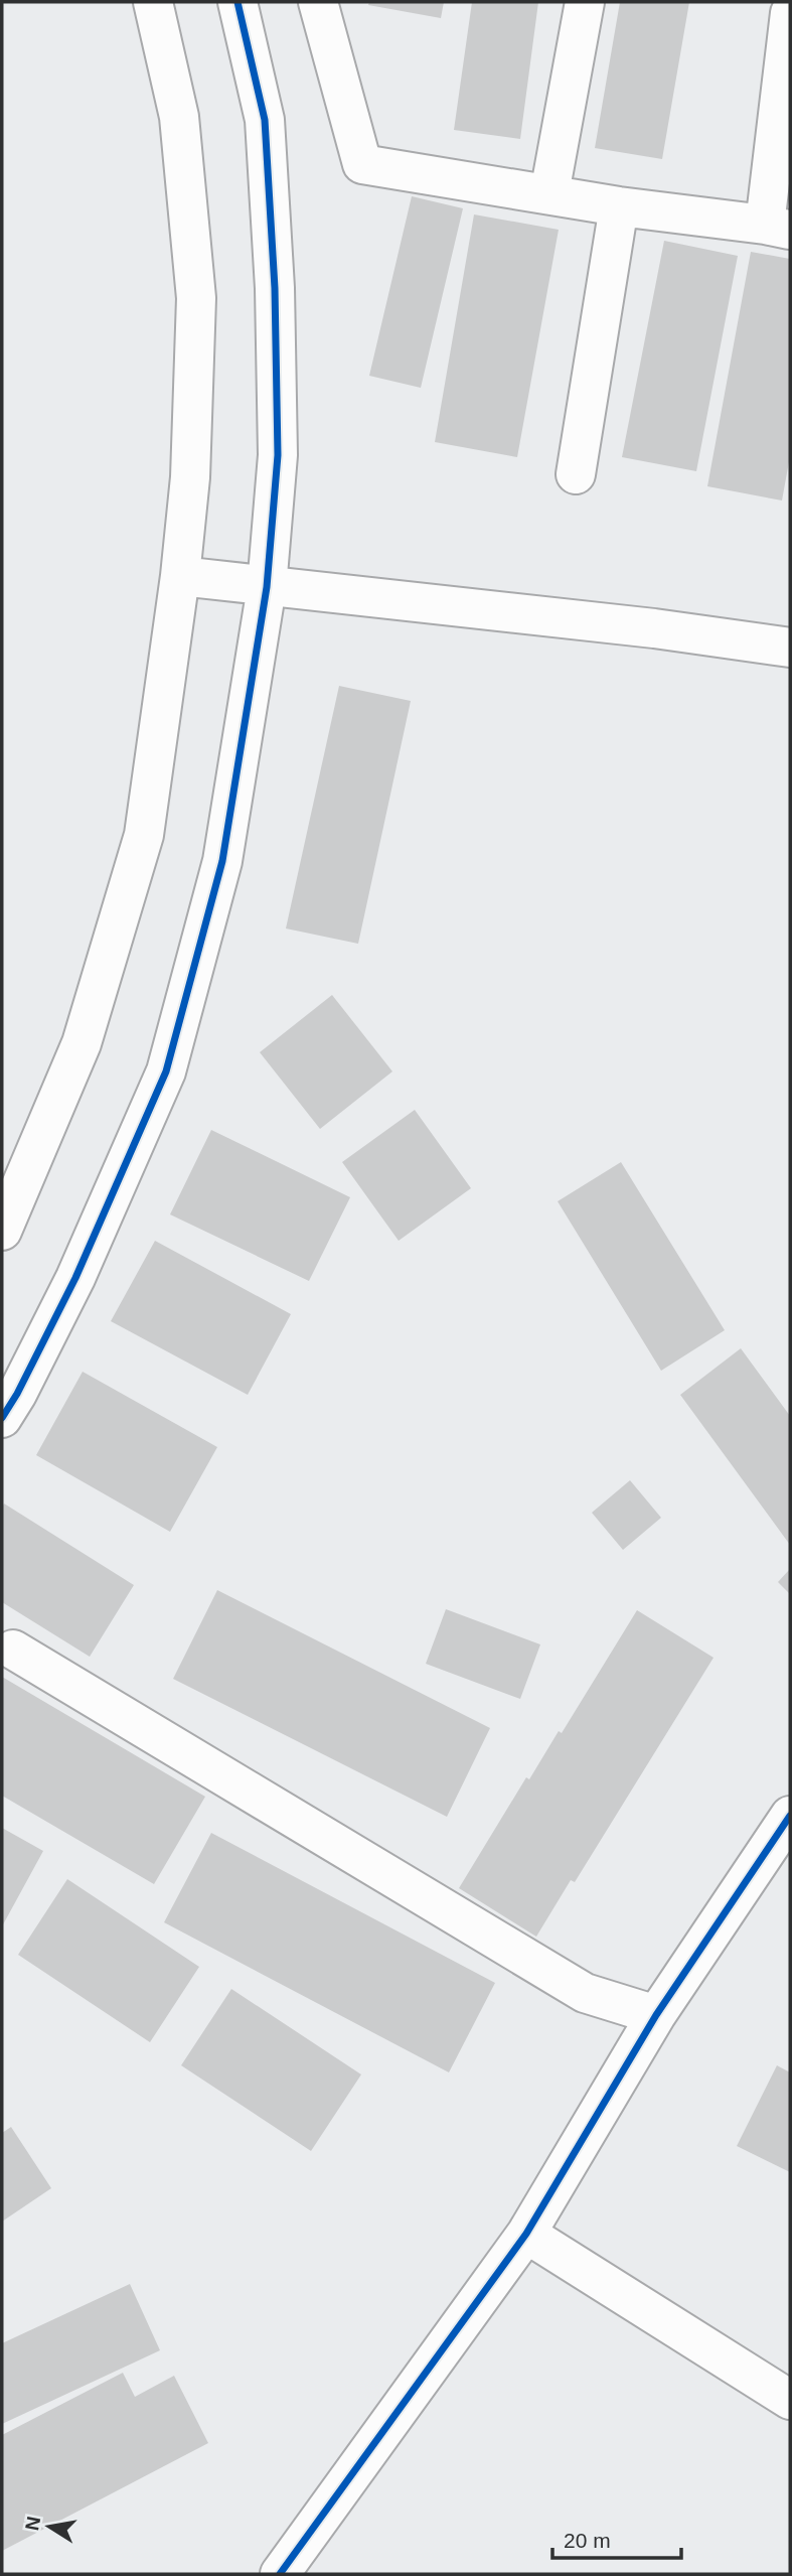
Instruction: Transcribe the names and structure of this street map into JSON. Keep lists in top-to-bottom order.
{
  "scale_bar": "20 m",
  "north": "left"
}
